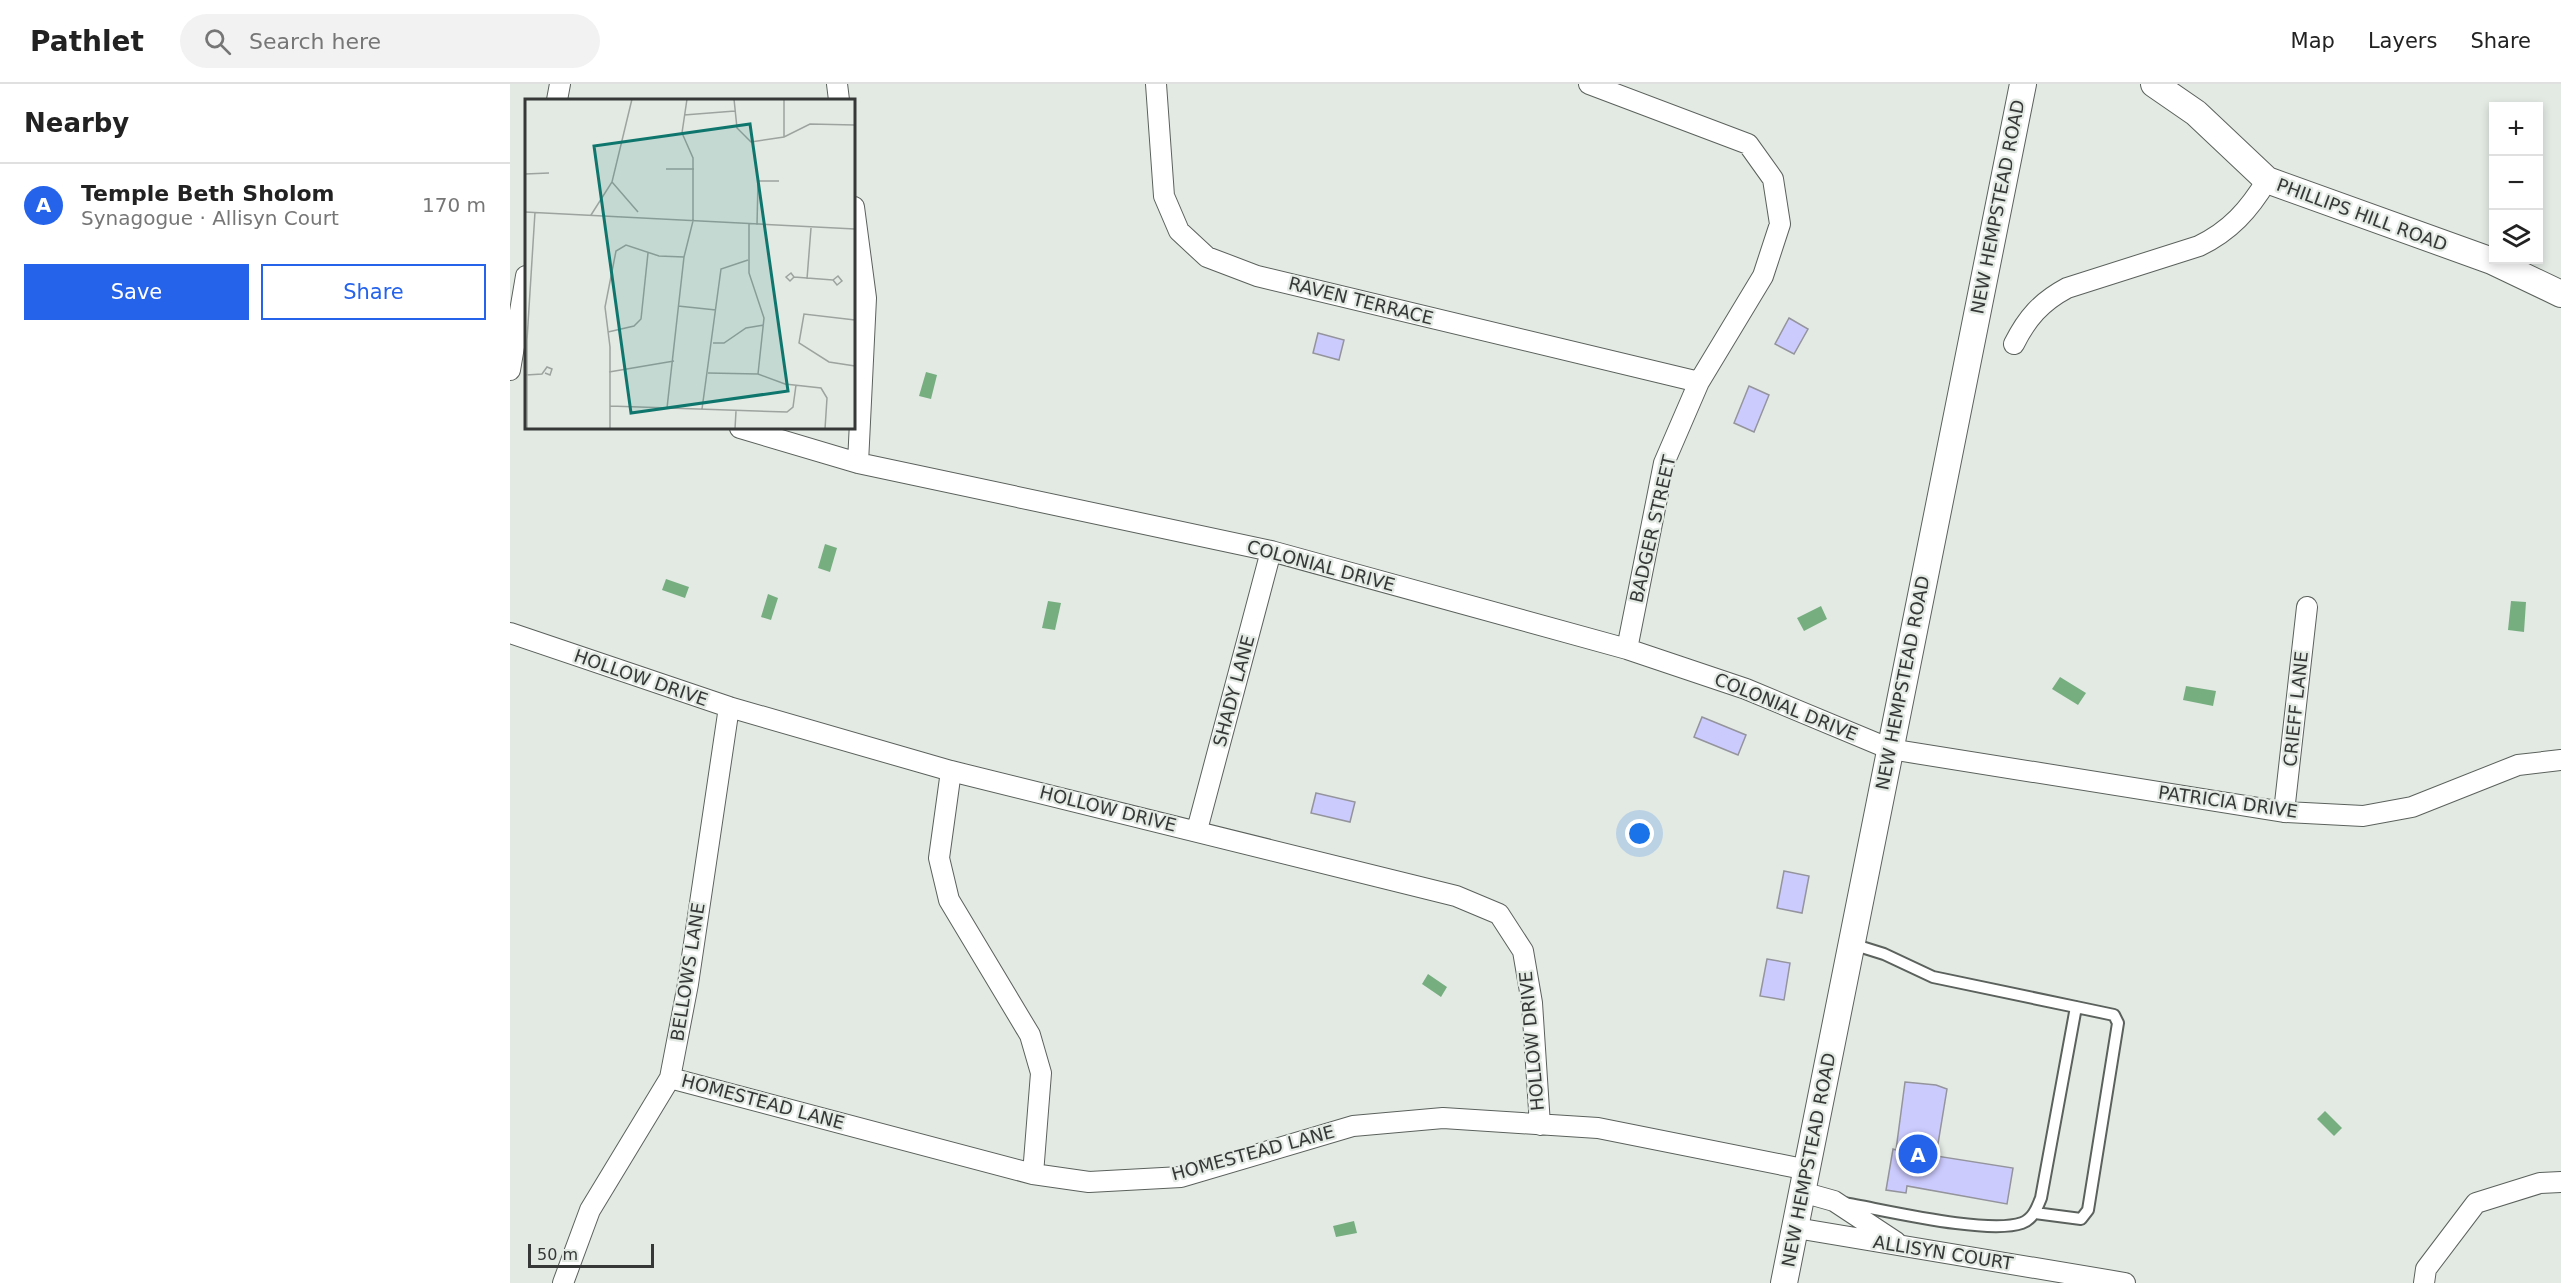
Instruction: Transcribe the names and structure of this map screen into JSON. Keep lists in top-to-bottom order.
{
  "streets": {
    "street": [
      "NEW HEMPSTEAD ROAD",
      "PHILLIPS HILL ROAD",
      "RAVEN TERRACE",
      "BADGER STREET",
      "COLONIAL DRIVE",
      "HOLLOW DRIVE",
      "SHADY LANE",
      "CRIEFF LANE",
      "PATRICIA DRIVE",
      "BELLOWS LANE",
      "HOMESTEAD LANE",
      "ALLISYN COURT"
    ]
  },
  "crossings": [
    ["NEW HEMPSTEAD ROAD", "COLONIAL DRIVE"],
    ["NEW HEMPSTEAD ROAD", "PATRICIA DRIVE"],
    ["NEW HEMPSTEAD ROAD", "HOMESTEAD LANE"],
    ["NEW HEMPSTEAD ROAD", "ALLISYN COURT"],
    ["RAVEN TERRACE", "BADGER STREET"],
    ["BADGER STREET", "COLONIAL DRIVE"],
    ["COLONIAL DRIVE", "SHADY LANE"],
    ["COLONIAL DRIVE", "PATRICIA DRIVE"],
    ["HOLLOW DRIVE", "SHADY LANE"],
    ["HOLLOW DRIVE", "BELLOWS LANE"],
    ["HOLLOW DRIVE", "HOMESTEAD LANE"],
    ["CRIEFF LANE", "PATRICIA DRIVE"],
    ["BELLOWS LANE", "HOMESTEAD LANE"],
    ["HOMESTEAD LANE", "ALLISYN COURT"]
  ],
  "scale_bar": "50 m",
  "page": {
    "header": "Pathlet",
    "search": "Search here",
    "nav": ["Map", "Layers", "Share"],
    "heading": "Nearby",
    "map_buttons": ["+", "−"],
    "list": [
      {
        "mark": "A",
        "name": "Temple Beth Sholom",
        "note": "Synagogue · Allisyn Court",
        "value": "170 m"
      }
    ],
    "buttons": ["Save", "Share"],
    "pins": "A",
    "scale": "50 m"
  }
}
